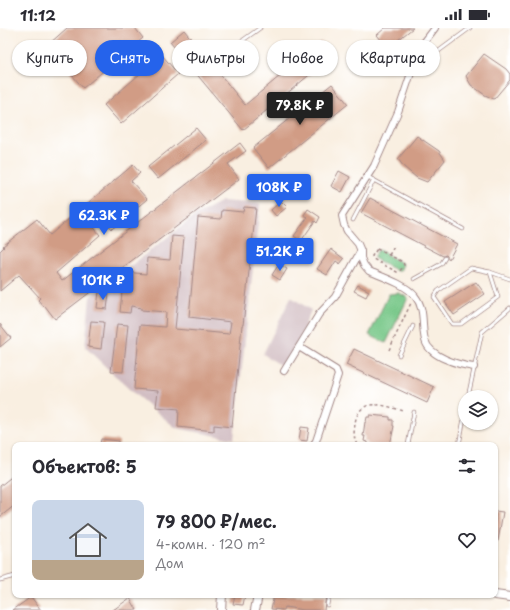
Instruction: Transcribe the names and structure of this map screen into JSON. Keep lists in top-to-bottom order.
{
  "page": {
    "status": "11:12",
    "chip": [
      "Купить",
      "Снять",
      "Фильтры",
      "Новое",
      "Квартира"
    ],
    "price": [
      "79.8K ₽",
      "108K ₽",
      "62.3K ₽",
      "51.2K ₽",
      "101K ₽"
    ],
    "heading": "Объектов: 5",
    "list": [
      {
        "name": "79 800 ₽/мес.",
        "note": "4-комн. · 120 m² · Дом"
      }
    ]
  }
}
